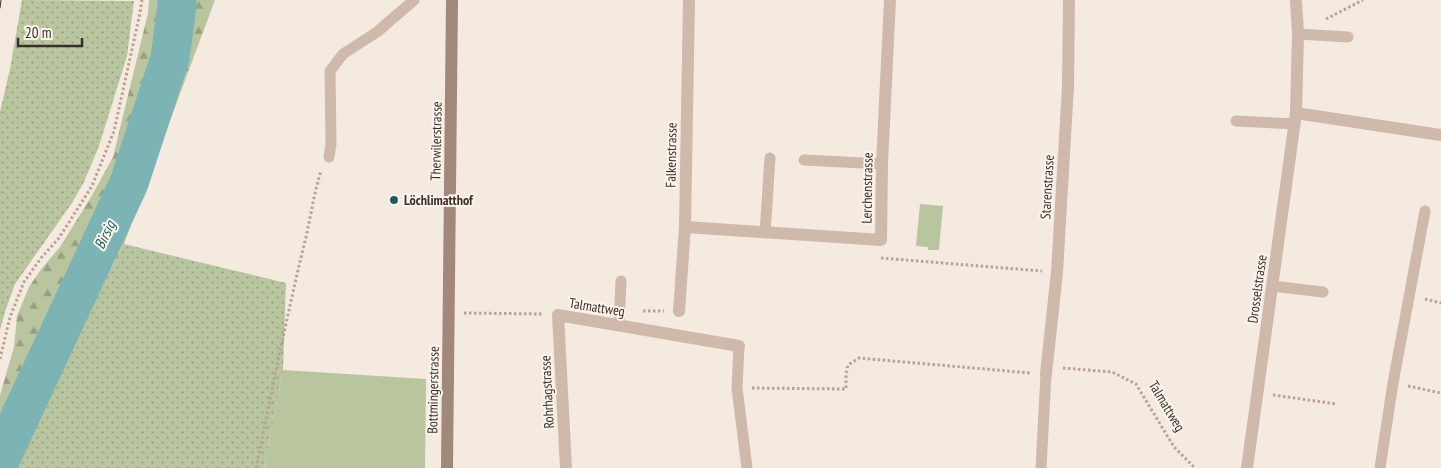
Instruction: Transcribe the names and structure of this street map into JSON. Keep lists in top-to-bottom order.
{
  "streets": {
    "main road": ["Therwilerstrasse", "Bottmingerstrasse"],
    "street": [
      "Falkenstrasse",
      "Starenstrasse",
      "Lerchenstrasse",
      "Drosselstrasse",
      "Talmattweg",
      "Rohrhagstrasse"
    ]
  },
  "crossings": [
    ["Therwilerstrasse", "Talmattweg"],
    ["Therwilerstrasse", "Bottmingerstrasse"],
    ["Falkenstrasse", "Lerchenstrasse"],
    ["Starenstrasse", "Talmattweg"],
    ["Talmattweg", "Bottmingerstrasse"],
    ["Talmattweg", "Rohrhagstrasse"]
  ],
  "water": ["Birsig"],
  "places": ["Löchlimatthof"],
  "scale_bar": "20 m"
}
